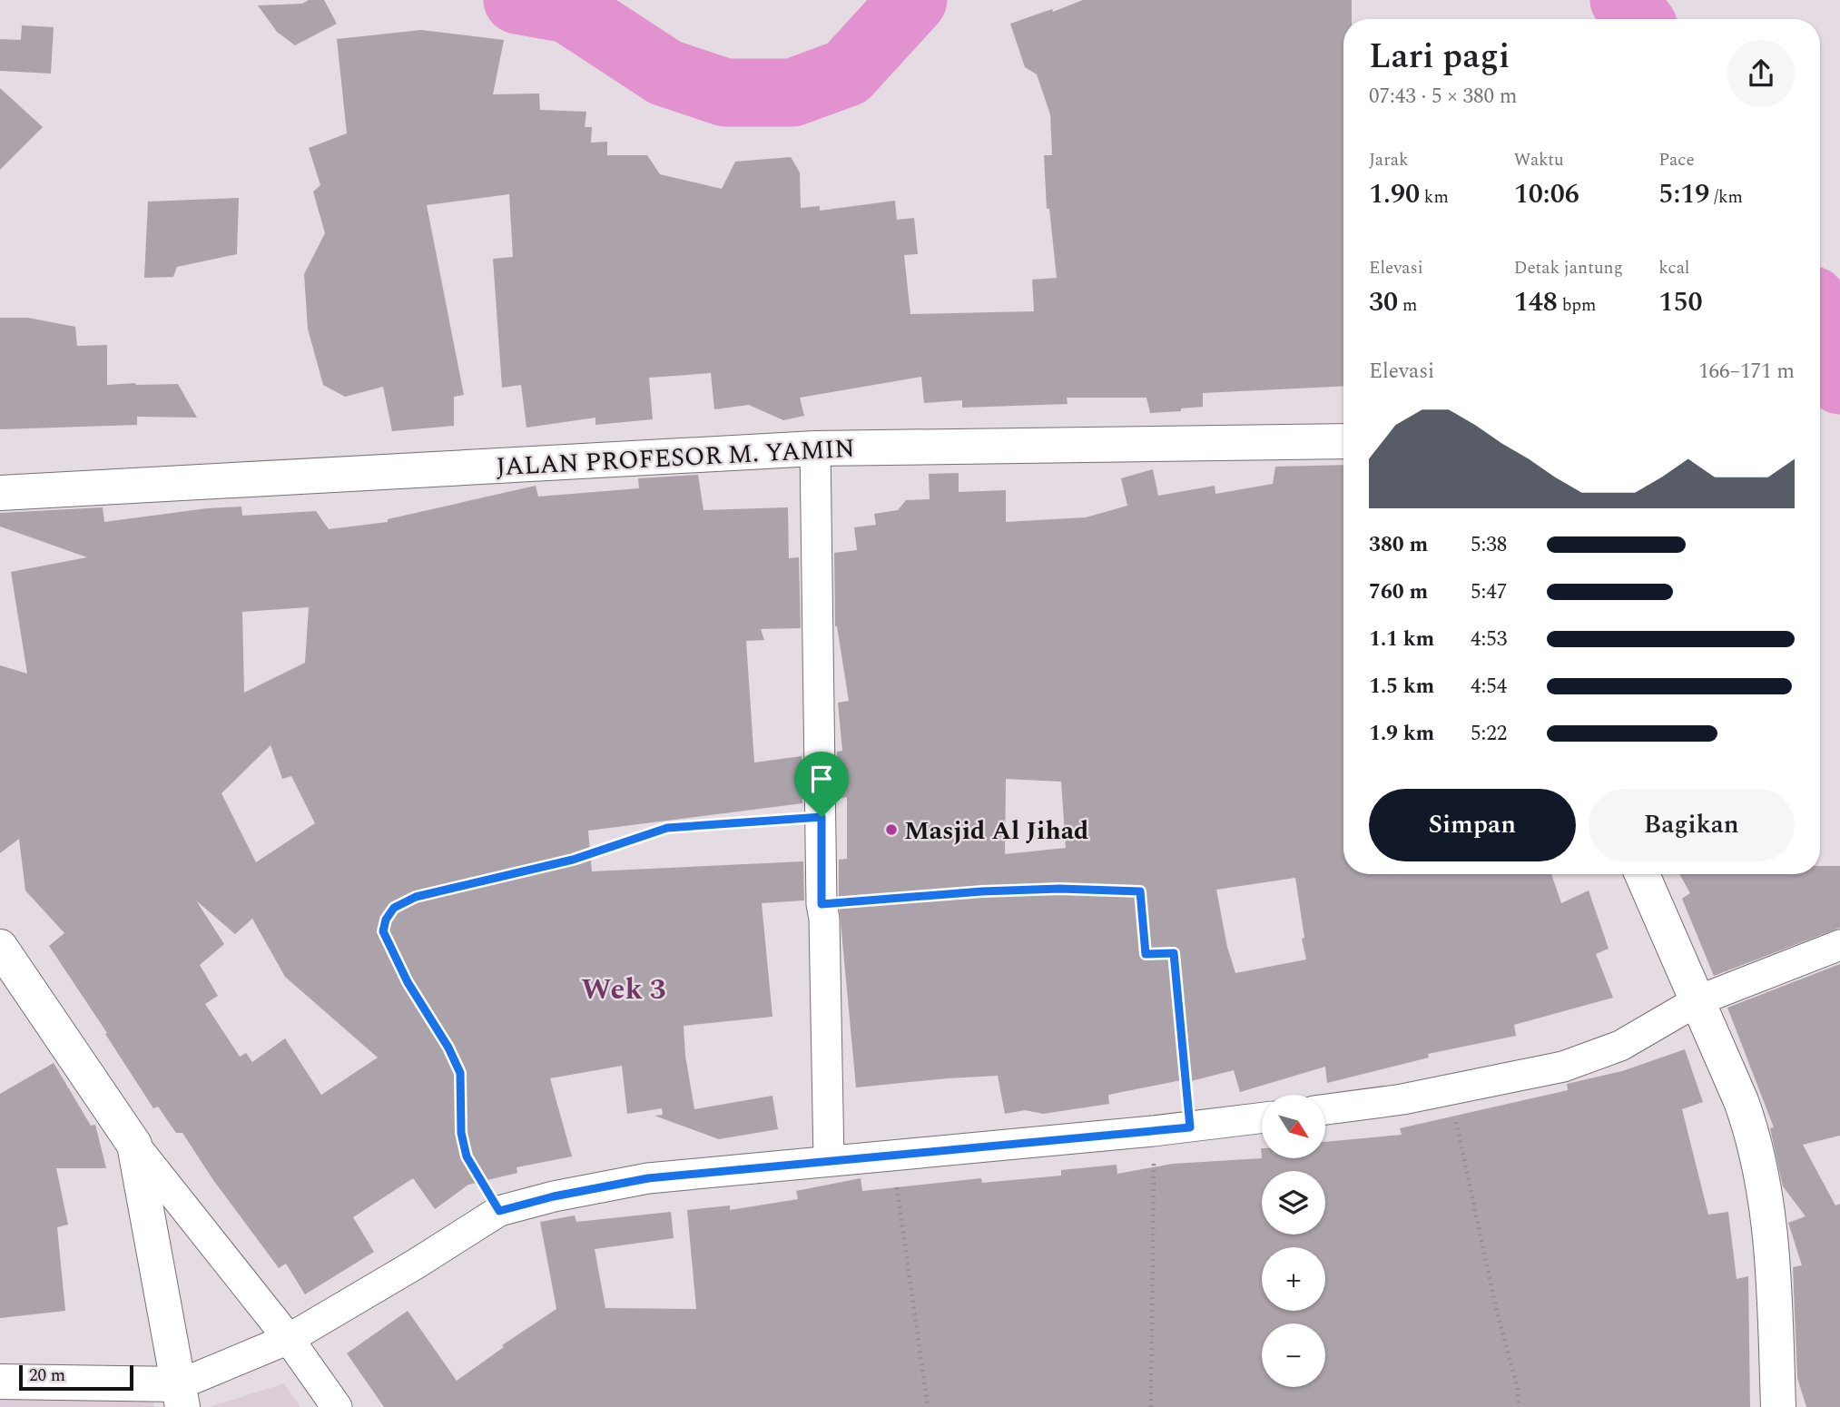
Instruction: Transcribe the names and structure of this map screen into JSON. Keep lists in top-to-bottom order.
{
  "streets": {
    "main road": ["JALAN PROFESOR M. YAMIN"]
  },
  "districts": ["Wek 3"],
  "places": ["Masjid Al Jihad"],
  "scale_bar": "20 m",
  "north": "bottom right",
  "page": {
    "heading": ["Lari pagi", "07:43 · 5 × 380 m"],
    "stats": [
      ["Jarak", "1.90 km"],
      ["Waktu", "10:06"],
      ["Pace", "5:19 /km"],
      ["Elevasi", "30 m"],
      ["Detak jantung", "148 bpm"],
      ["kcal", "150"]
    ],
    "chart": ["Elevasi", "166–171 m"],
    "list": [
      {
        "name": "380 m",
        "note": "5:38"
      },
      {
        "name": "760 m",
        "note": "5:47"
      },
      {
        "name": "1.1 km",
        "note": "4:53"
      },
      {
        "name": "1.5 km",
        "note": "4:54"
      },
      {
        "name": "1.9 km",
        "note": "5:22"
      }
    ],
    "buttons": ["Simpan", "Bagikan"],
    "map_buttons": ["+", "−"],
    "scale": "20 m"
  }
}
